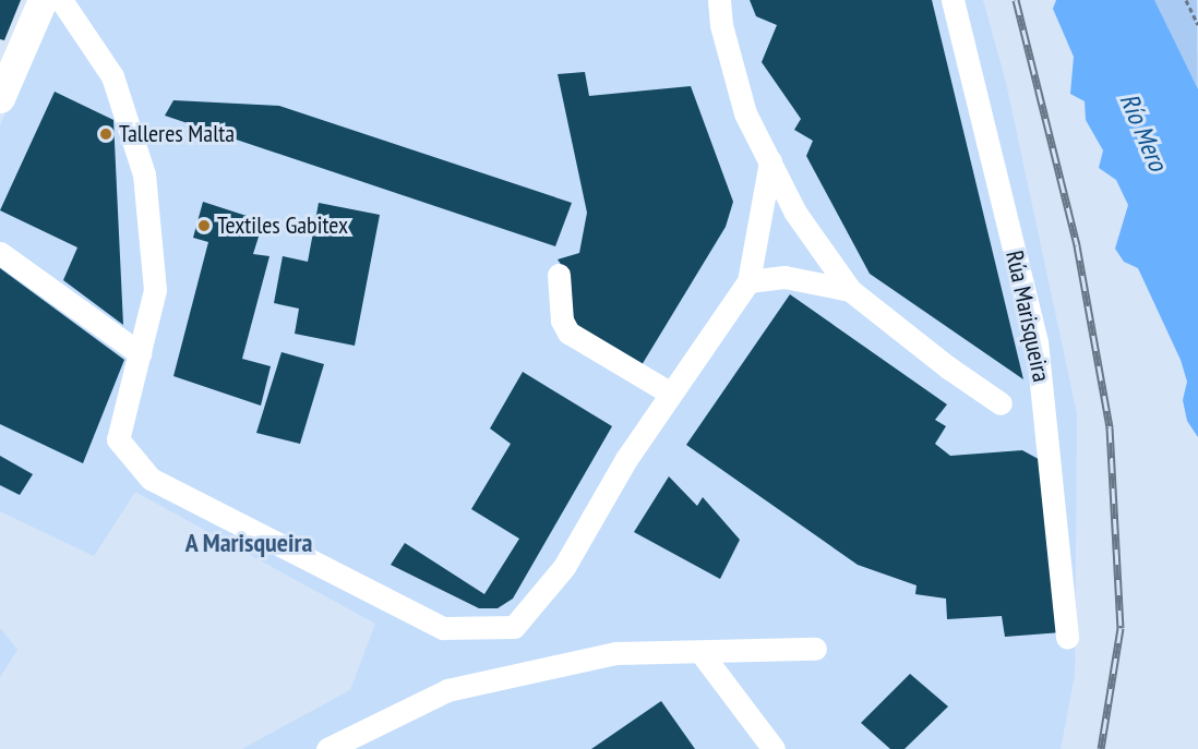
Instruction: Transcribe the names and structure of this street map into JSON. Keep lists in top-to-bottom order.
{
  "streets": {
    "lane": ["Rúa Marisqueira"]
  },
  "districts": ["A Marisqueira"],
  "water": ["Río Mero"],
  "places": ["Talleres Malta", "Textiles Gabitex"]
}
